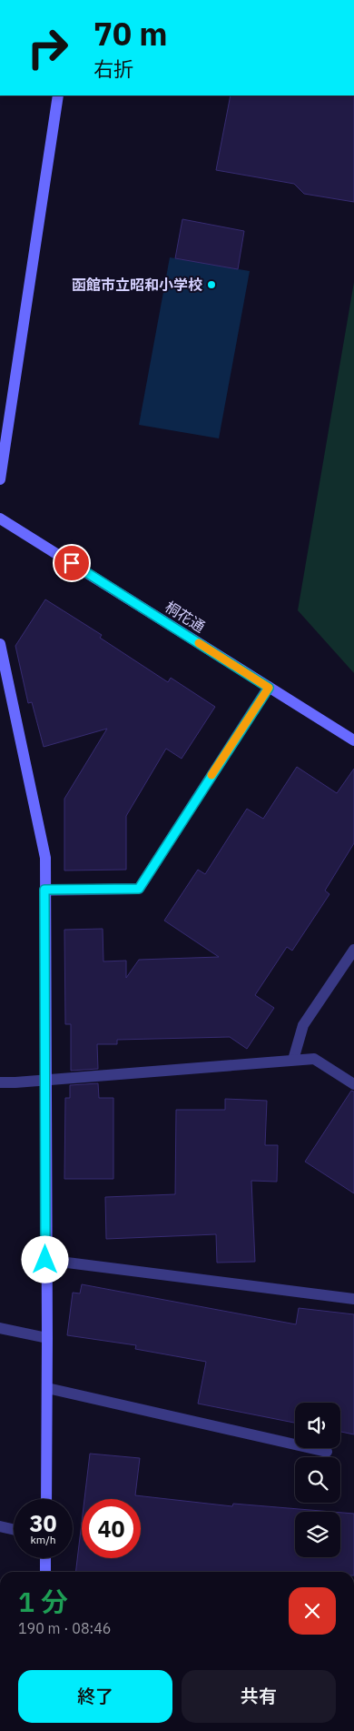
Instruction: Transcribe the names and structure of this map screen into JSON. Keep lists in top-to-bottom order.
{
  "streets": {
    "street": ["桐花通"]
  },
  "places": ["函館市立昭和小学校"],
  "page": {
    "turn": ["70 m", "右折"],
    "speed": "30 km/h",
    "limit": "40",
    "heading": ["1 分", "190 m · 08:46"],
    "buttons": ["終了", "共有"]
  }
}
